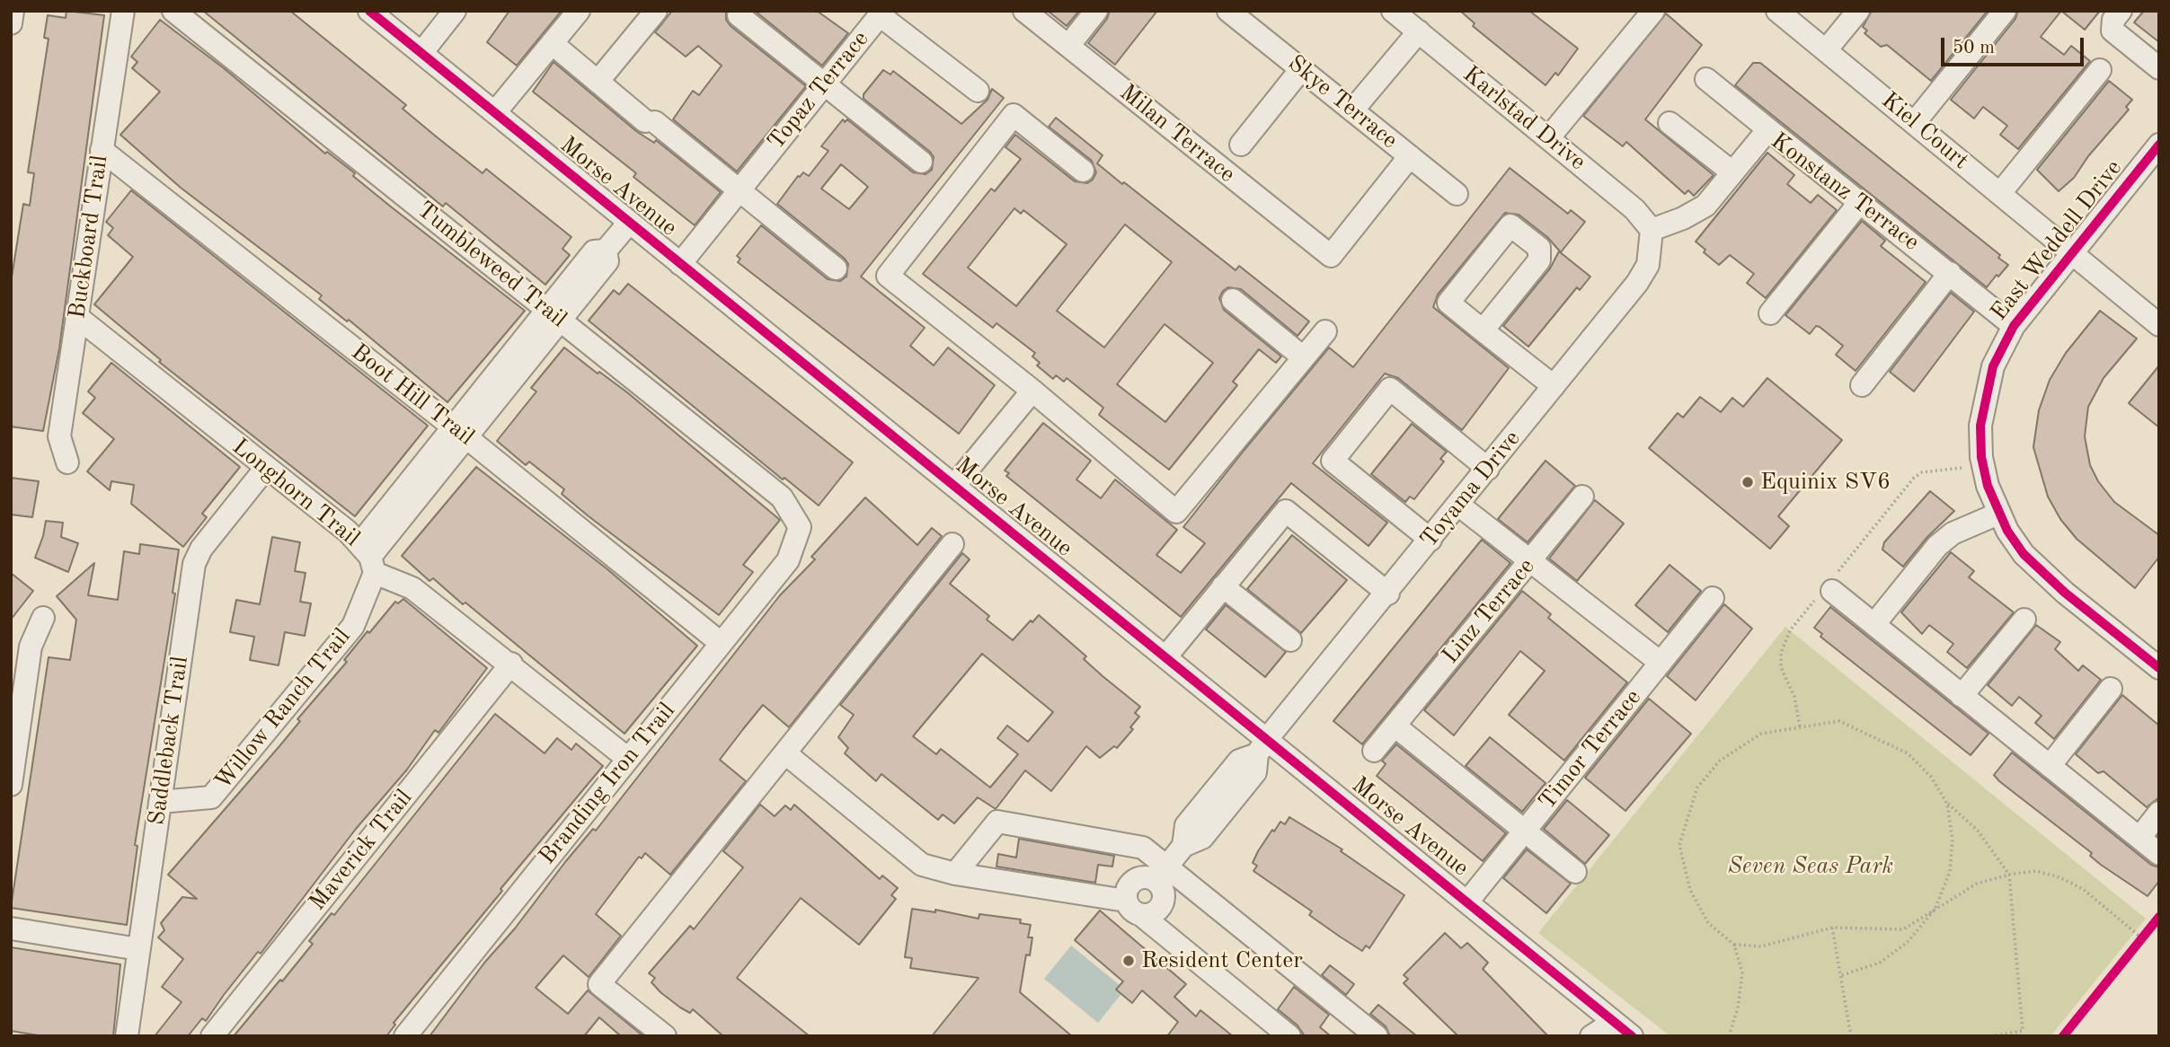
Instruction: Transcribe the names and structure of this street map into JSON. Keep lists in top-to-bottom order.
{
  "streets": {
    "street": [
      "Topaz Terrace",
      "Skye Terrace",
      "Karlstad Drive",
      "Kiel Court",
      "Milan Terrace",
      "Morse Avenue",
      "Konstanz Terrace",
      "Buckboard Trail",
      "East Weddell Drive",
      "Tumbleweed Trail",
      "Boot Hill Trail",
      "Toyama Drive",
      "Longhorn Trail",
      "Linz Terrace",
      "Willow Ranch Trail",
      "Saddleback Trail",
      "Timor Terrace",
      "Branding Iron Trail",
      "Maverick Trail"
    ]
  },
  "crossings": [
    ["Topaz Terrace", "Morse Avenue"],
    ["Skye Terrace", "Milan Terrace"],
    ["Karlstad Drive", "Konstanz Terrace"],
    ["Karlstad Drive", "Toyama Drive"],
    ["Kiel Court", "East Weddell Drive"],
    ["Morse Avenue", "Toyama Drive"],
    ["Morse Avenue", "Willow Ranch Trail"],
    ["Morse Avenue", "Timor Terrace"],
    ["Konstanz Terrace", "East Weddell Drive"],
    ["Konstanz Terrace", "Toyama Drive"],
    ["Buckboard Trail", "Boot Hill Trail"],
    ["Buckboard Trail", "Longhorn Trail"],
    ["Tumbleweed Trail", "Willow Ranch Trail"],
    ["Tumbleweed Trail", "Branding Iron Trail"],
    ["Boot Hill Trail", "Willow Ranch Trail"],
    ["Boot Hill Trail", "Branding Iron Trail"],
    ["Longhorn Trail", "Willow Ranch Trail"],
    ["Longhorn Trail", "Saddleback Trail"],
    ["Longhorn Trail", "Branding Iron Trail"],
    ["Longhorn Trail", "Maverick Trail"],
    ["Willow Ranch Trail", "Saddleback Trail"]
  ],
  "parks": ["Seven Seas Park"],
  "places": ["Equinix SV6", "Resident Center"],
  "scale_bar": "50 m"
}
